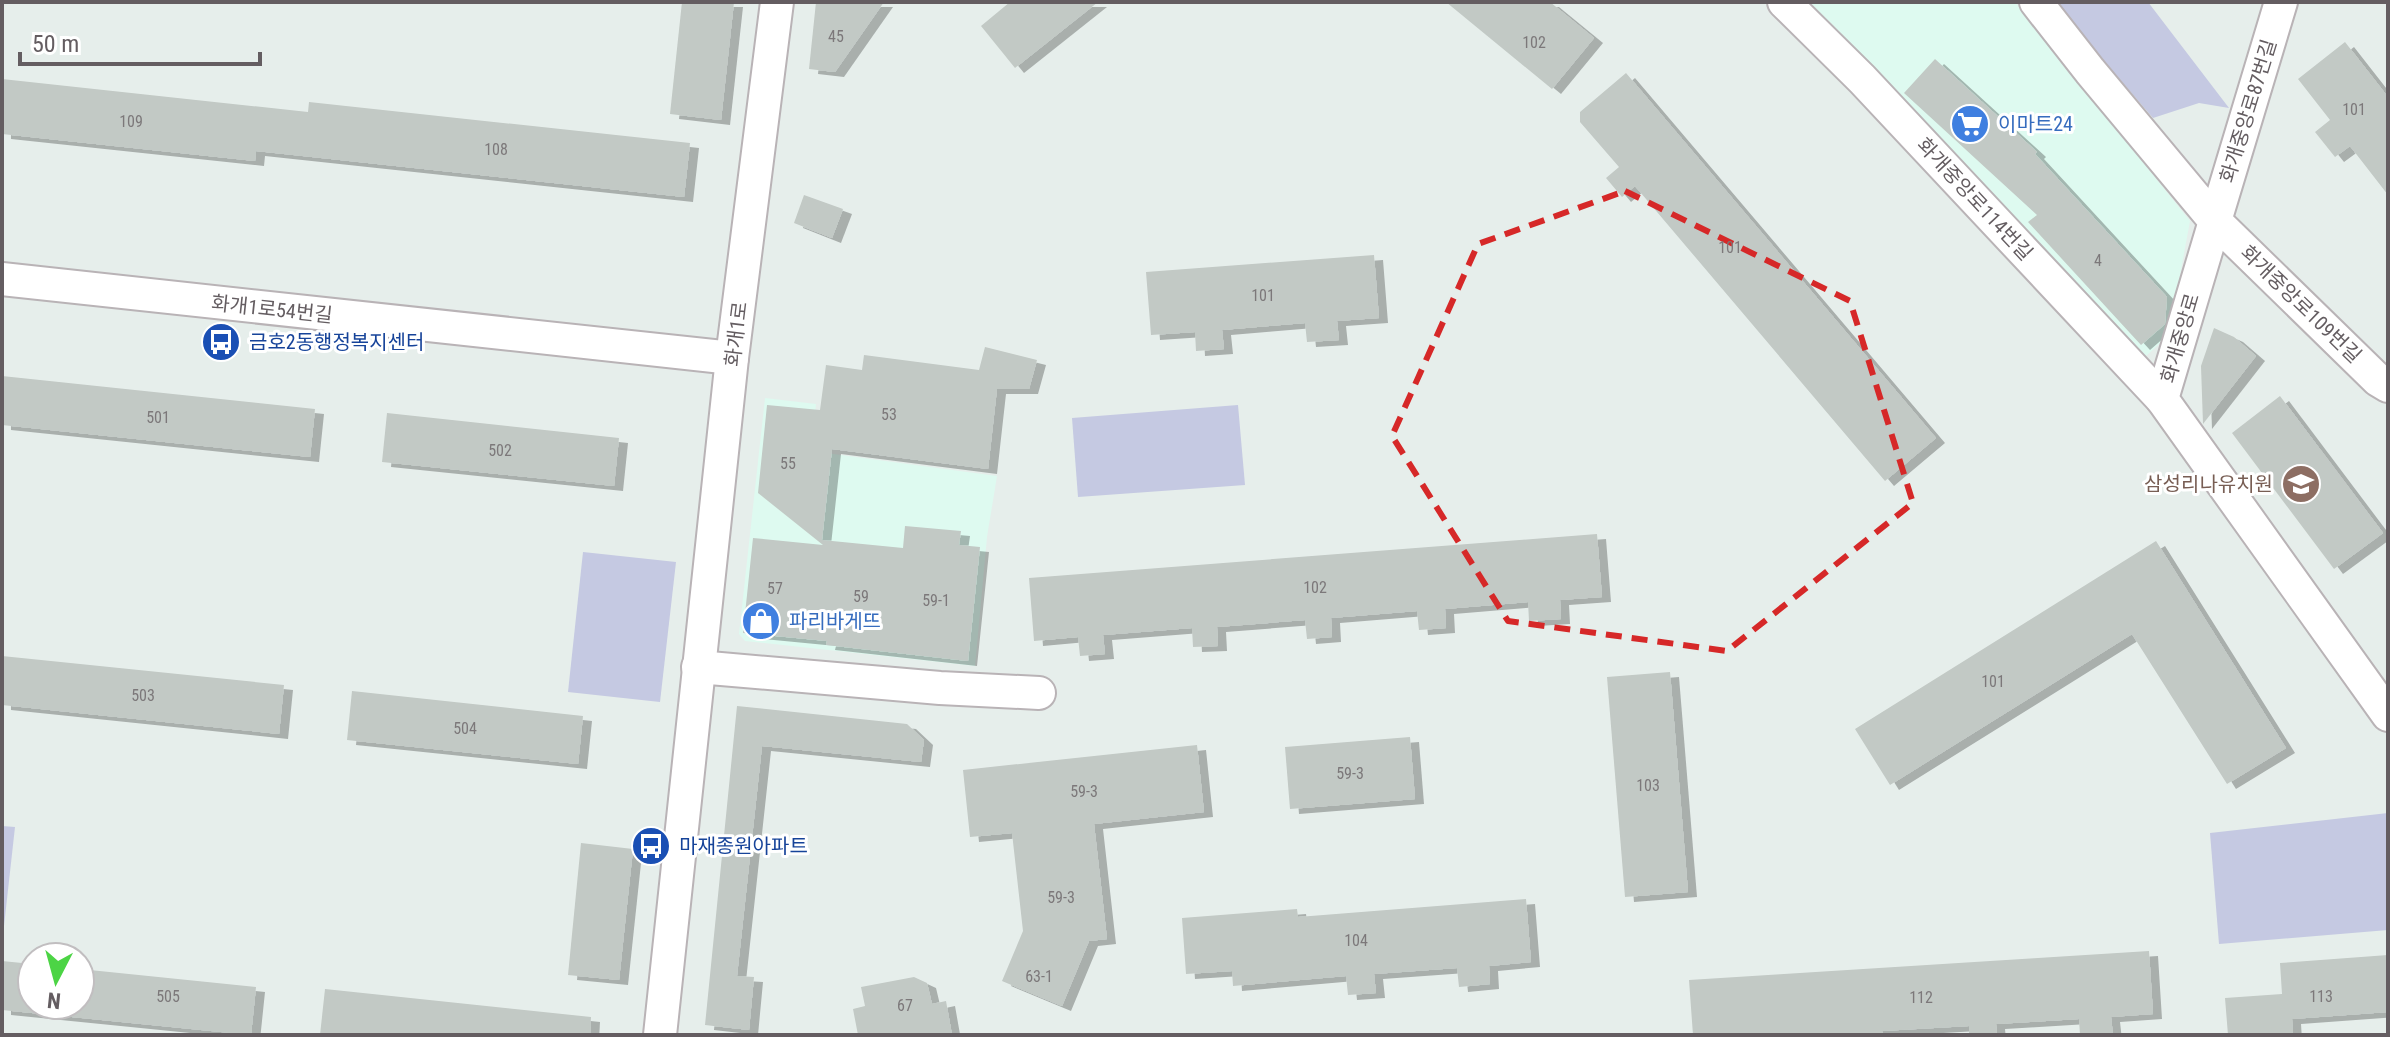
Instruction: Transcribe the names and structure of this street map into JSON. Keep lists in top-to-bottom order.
{
  "streets": {
    "street": [
      "화개중앙로87번길",
      "화개중앙로114번길",
      "화개중앙로109번길",
      "화개1로54번길",
      "화개1로",
      "화개중앙로"
    ]
  },
  "crossings": [
    ["화개중앙로87번길", "화개중앙로109번길"],
    ["화개중앙로87번길", "화개중앙로"],
    ["화개중앙로114번길", "화개중앙로"],
    ["화개중앙로109번길", "화개중앙로"],
    ["화개1로54번길", "화개1로"]
  ],
  "places": {
    "supermarket": ["이마트24"],
    "bus stop": ["금호2동행정복지센터", "마재종원아파트"],
    "school or university": ["삼성리나유치원"],
    "shop": ["파리바게뜨"]
  },
  "house_numbers": [
    "45",
    "102",
    "101",
    "109",
    "108",
    "101",
    "4",
    "101",
    "53",
    "501",
    "502",
    "55",
    "102",
    "57",
    "59",
    "59-1",
    "101",
    "503",
    "504",
    "59-3",
    "103",
    "59-3",
    "59-3",
    "104",
    "63-1",
    "505",
    "113",
    "112",
    "67"
  ],
  "scale_bar": "50 m",
  "north": "bottom"
}
